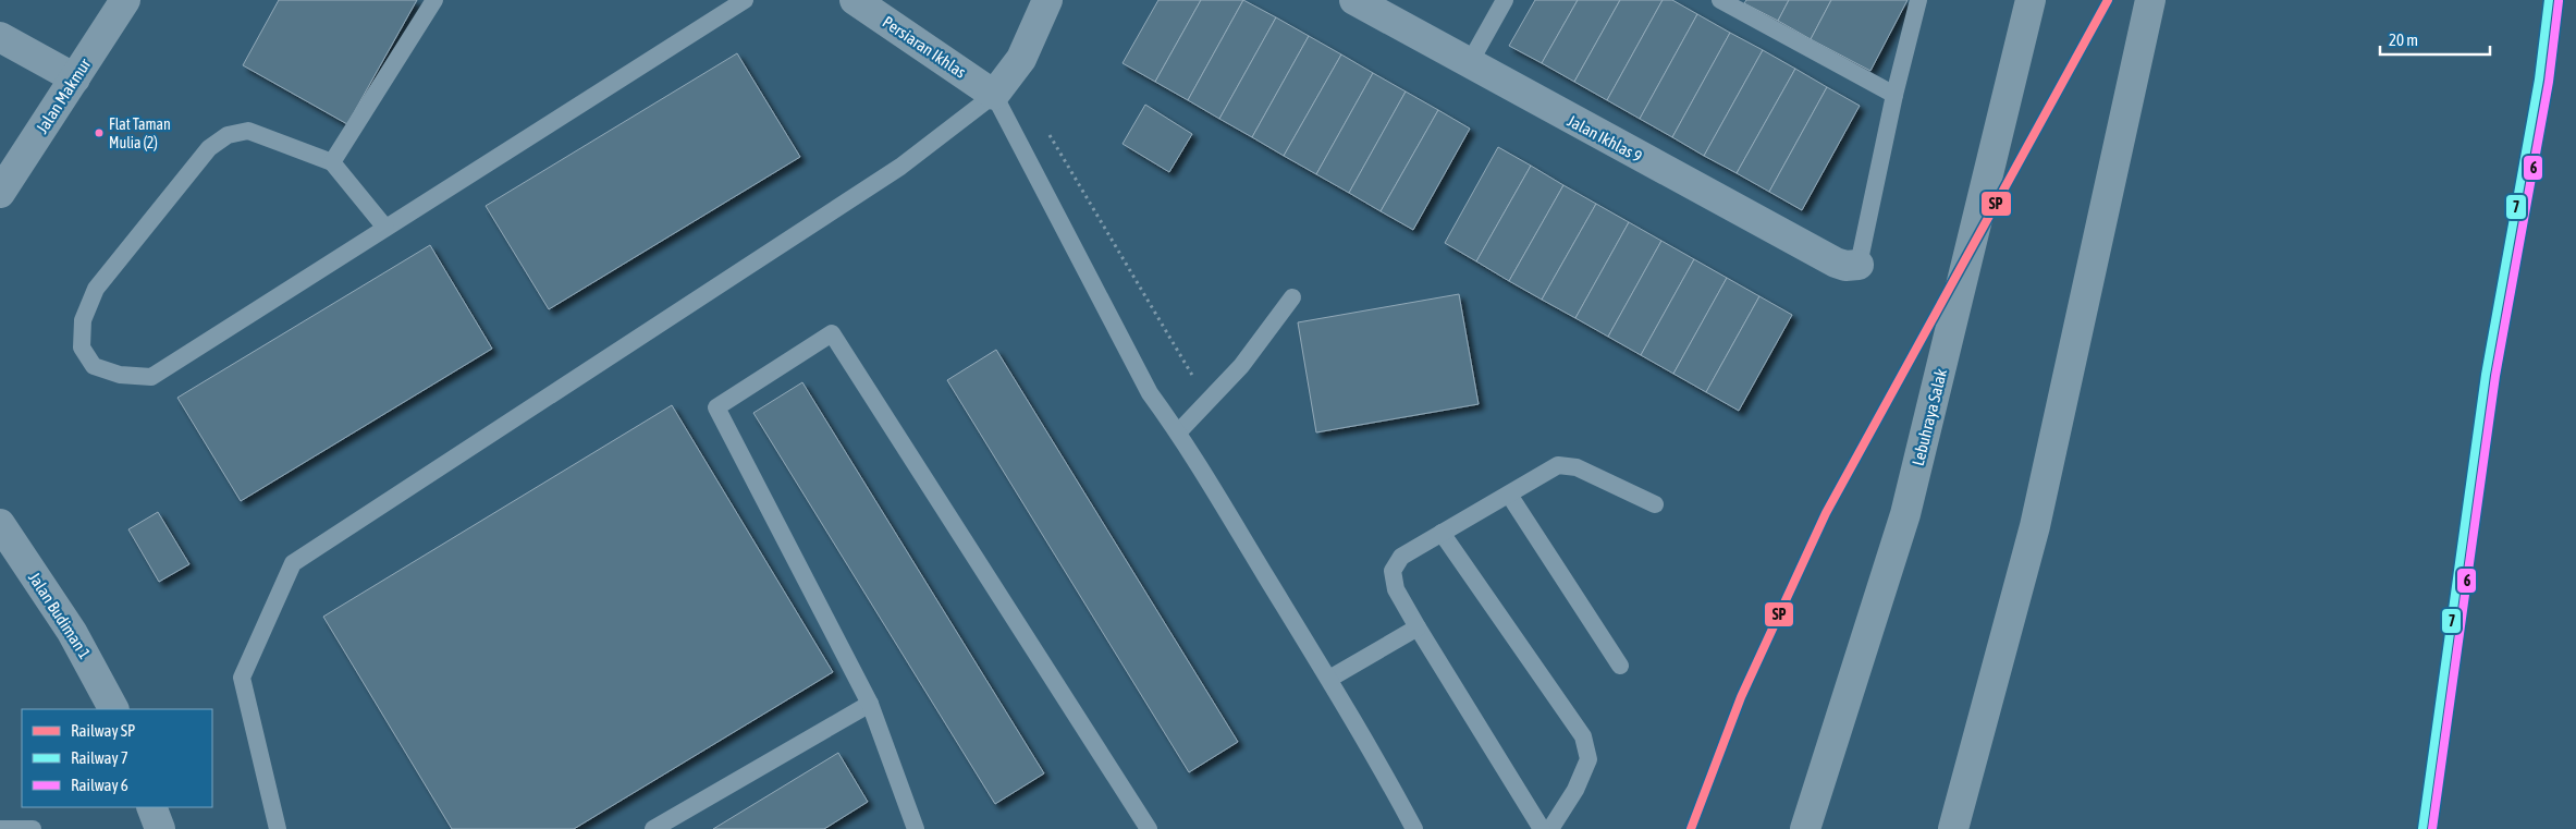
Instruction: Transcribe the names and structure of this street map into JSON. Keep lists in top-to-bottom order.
{
  "streets": {
    "highway": ["Lebuhraya Salak"],
    "street": [
      "Persiaran Ikhlas",
      "Jalan Makmur",
      "Jalan Ikhlas 9",
      "Jalan Budiman 1"
    ]
  },
  "places": ["Flat Taman Mulia (2)"],
  "lines": ["rail line SP", "rail line 7", "rail line 6"],
  "legend": ["Railway SP", "Railway 7", "Railway 6"],
  "scale_bar": "20 m"
}
